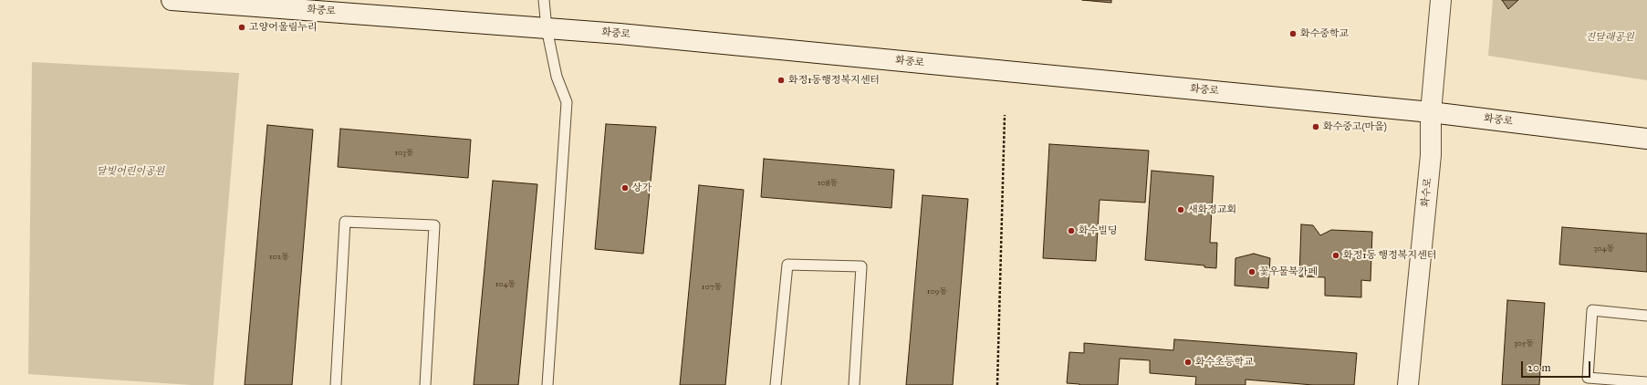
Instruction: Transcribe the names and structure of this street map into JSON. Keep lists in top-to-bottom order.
{
  "streets": {
    "main road": ["화중로", "화수로"]
  },
  "crossings": [
    ["화중로", "화수로"]
  ],
  "parks": ["진달래공원", "달빛어린이공원"],
  "places": [
    "고양어울림누리",
    "화수중학교",
    "화정1동행정복지센터",
    "화수중고(마을)",
    "상가",
    "새화정교회",
    "화수빌딩",
    "화정1동 행정복지센터",
    "꽃우물북카페",
    "화수초등학교"
  ],
  "house_numbers": [
    "103동",
    "108동",
    "304동",
    "102동",
    "104동",
    "107동",
    "109동",
    "305동"
  ],
  "scale_bar": "20 m"
}
